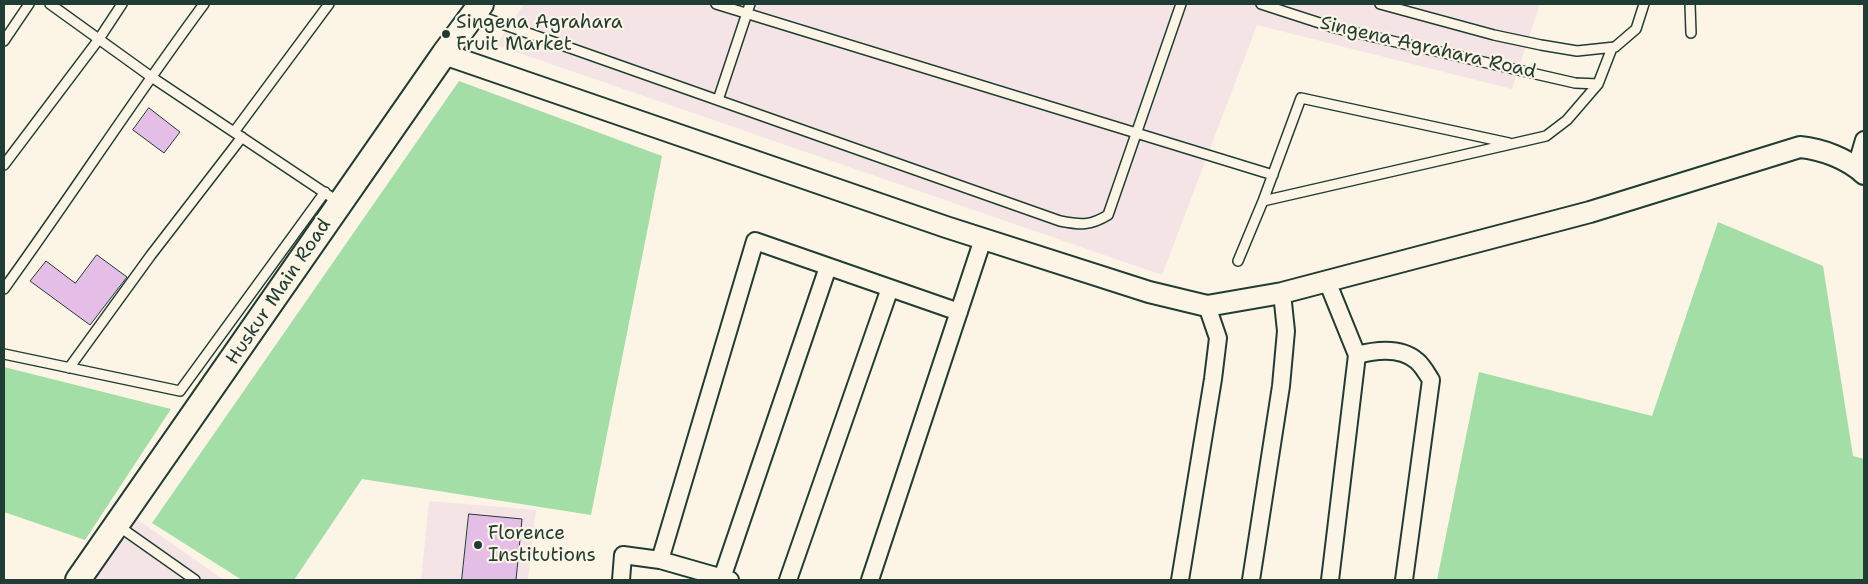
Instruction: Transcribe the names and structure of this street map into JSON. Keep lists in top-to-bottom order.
{
  "streets": {
    "main road": ["Huskur Main Road"],
    "lane": ["Singena Agrahara Road"]
  },
  "places": ["Singena Agrahara Fruit Market", "Florence Institutions"]
}
